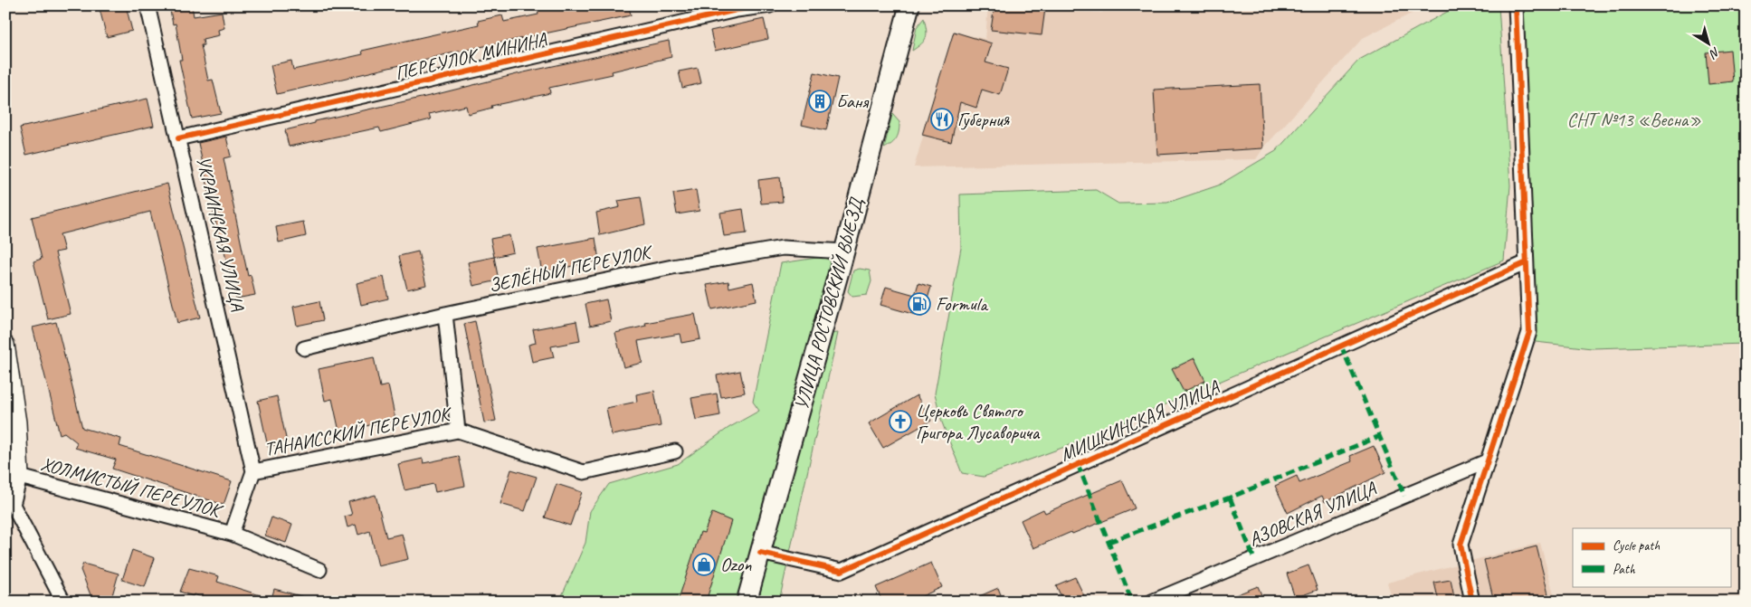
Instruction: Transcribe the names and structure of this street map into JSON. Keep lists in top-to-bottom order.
{
  "streets": {
    "main road": ["УЛИЦА РОСТОВСКИЙ ВЫЕЗД"],
    "street": [
      "ПЕРЕУЛОК МИНИНА",
      "УКРАИНСКАЯ УЛИЦА",
      "ЗЕЛЁНЫЙ ПЕРЕУЛОК",
      "МИШКИНСКАЯ УЛИЦА",
      "ТАНАИССКИЙ ПЕРЕУЛОК",
      "ХОЛМИСТЫЙ ПЕРЕУЛОК",
      "АЗОВСКАЯ УЛИЦА"
    ]
  },
  "crossings": [
    ["ПЕРЕУЛОК МИНИНА", "УКРАИНСКАЯ УЛИЦА"],
    ["УКРАИНСКАЯ УЛИЦА", "ТАНАИССКИЙ ПЕРЕУЛОК"],
    ["ЗЕЛЁНЫЙ ПЕРЕУЛОК", "УЛИЦА РОСТОВСКИЙ ВЫЕЗД"],
    ["УЛИЦА РОСТОВСКИЙ ВЫЕЗД", "МИШКИНСКАЯ УЛИЦА"]
  ],
  "parks": ["СНТ №13 «Весна»"],
  "places": {
    "building": ["Баня"],
    "restaurant": ["Губерния"],
    "fuel station": ["Formula"],
    "church": ["Церковь Святого Григора Лусаворича"],
    "shop": ["Ozon"]
  },
  "legend": ["Cycle path", "Path"],
  "north": "bottom right"
}
